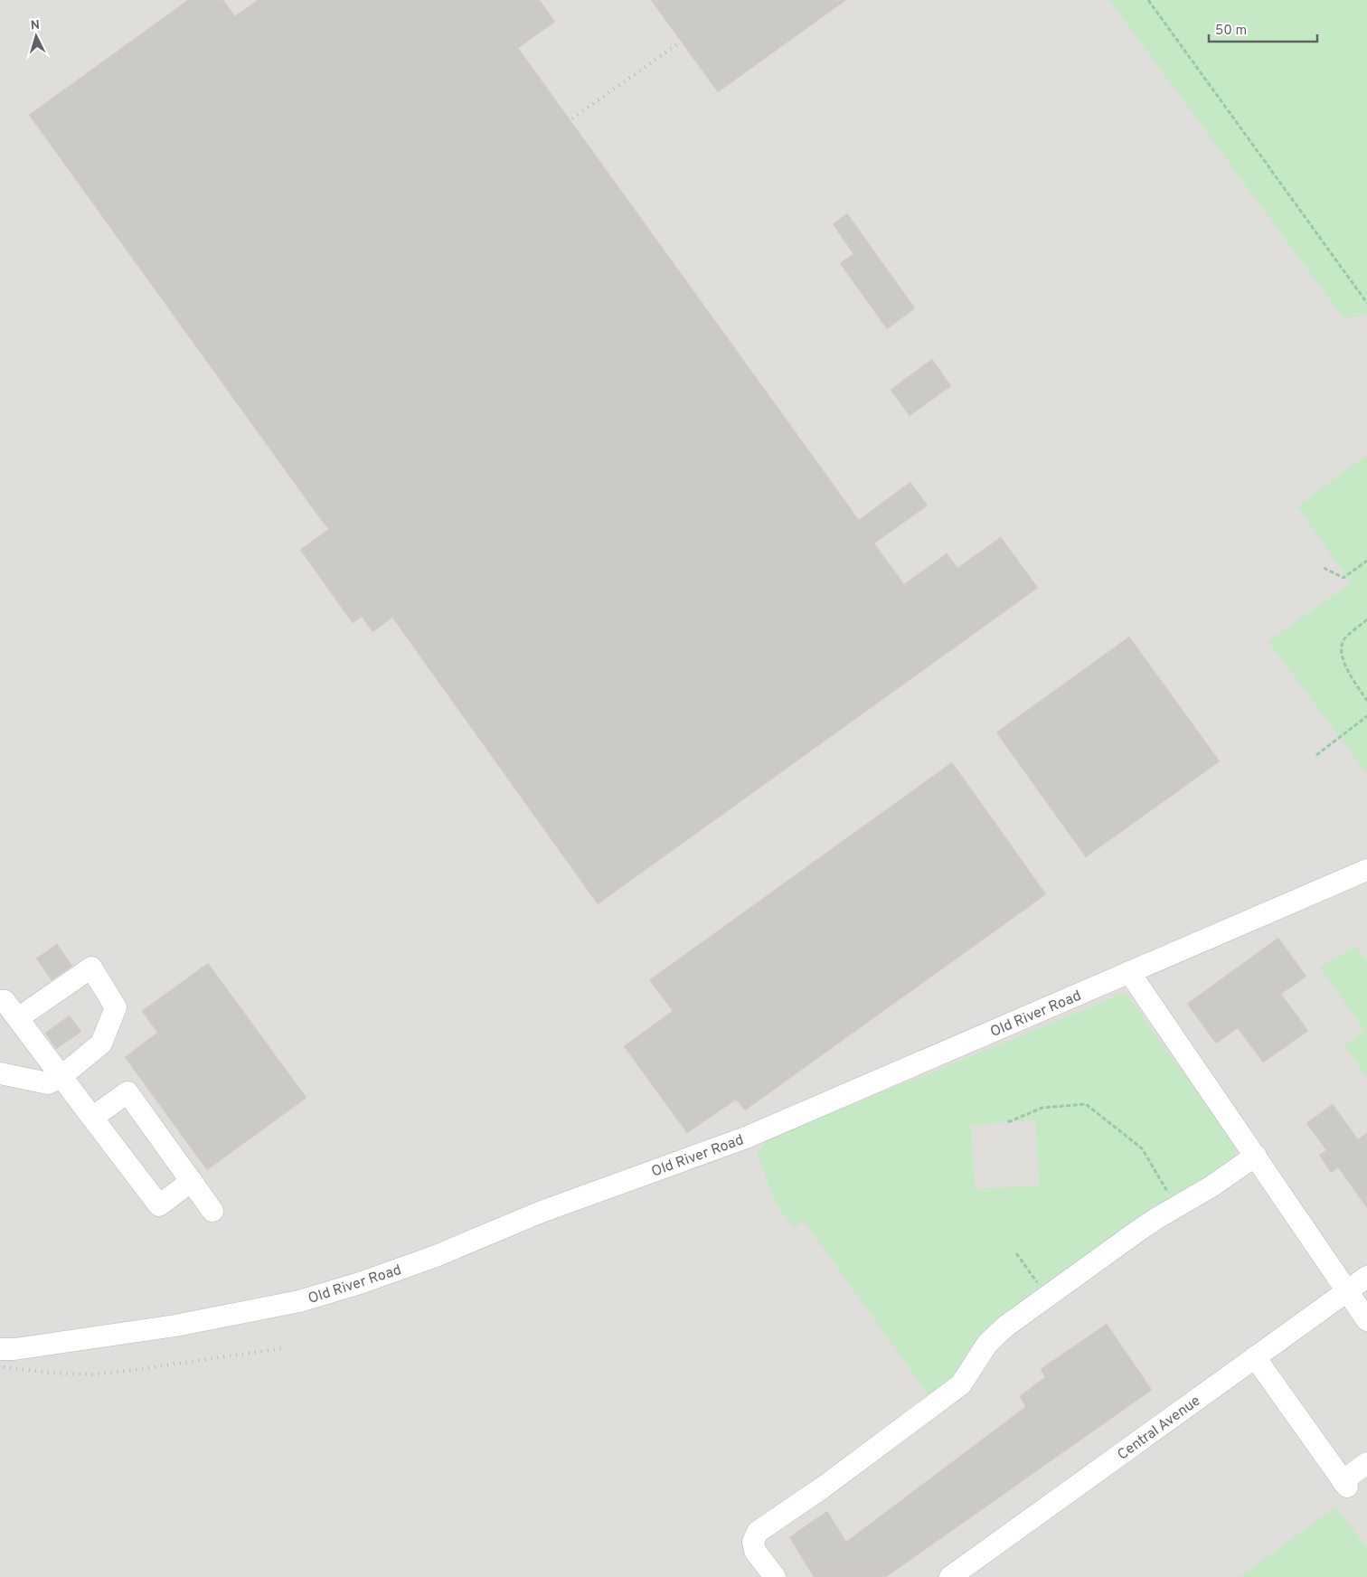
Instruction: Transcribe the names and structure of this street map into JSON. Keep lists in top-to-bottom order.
{
  "streets": {
    "lane": ["Old River Road", "Central Avenue"]
  },
  "scale_bar": "50 m",
  "north": "top"
}
